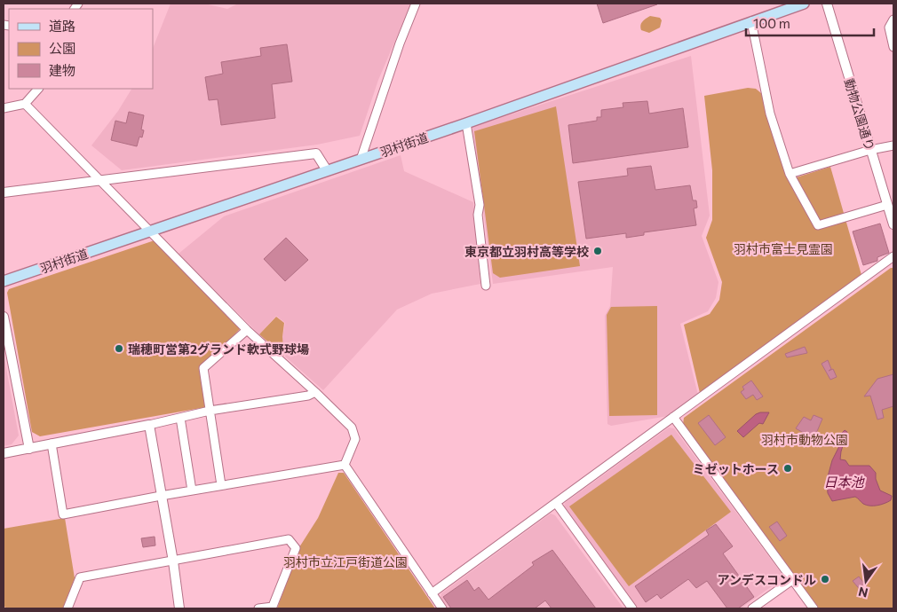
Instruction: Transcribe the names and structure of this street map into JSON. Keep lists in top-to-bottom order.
{
  "streets": {
    "main road": ["羽村街道"],
    "street": ["動物公園通り"]
  },
  "water": ["日本池"],
  "parks": ["羽村市富士見霊園", "羽村市動物公園", "羽村市立江戸街道公園"],
  "places": [
    "東京都立羽村高等学校",
    "瑞穂町営第2グランド軟式野球場",
    "ミゼットホース",
    "アンデスコンドル"
  ],
  "legend": ["道路", "公園", "建物"],
  "scale_bar": "100 m",
  "north": "bottom"
}
